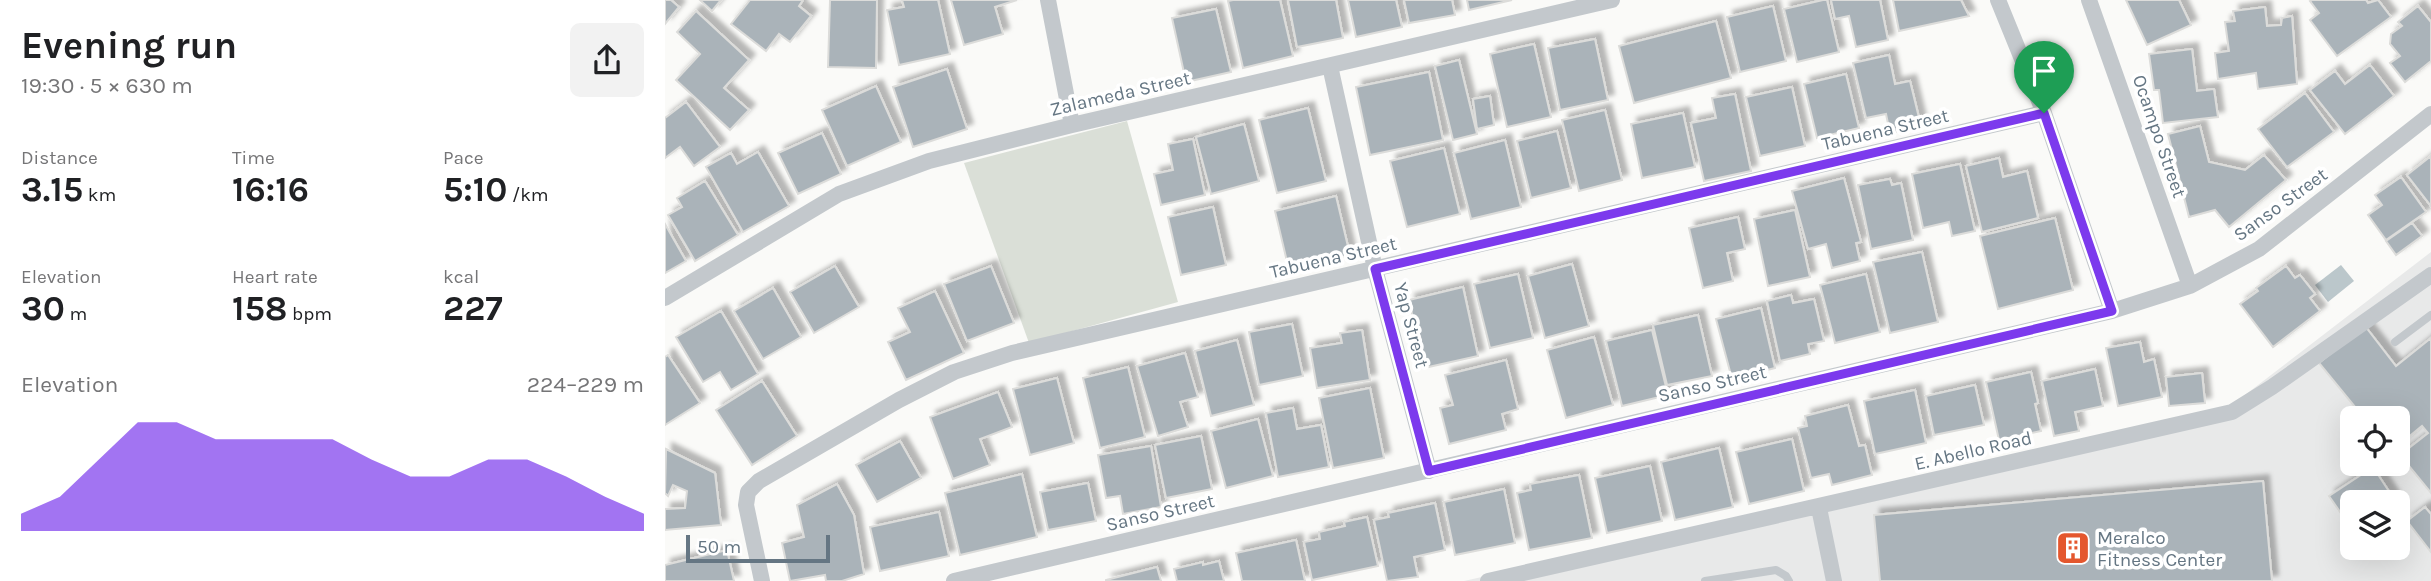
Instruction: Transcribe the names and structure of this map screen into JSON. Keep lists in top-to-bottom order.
{
  "streets": {
    "street": [
      "Zalameda Street",
      "Tabuena Street",
      "Ocampo Street",
      "Sanso Street",
      "Yap Street",
      "E. Abello Road"
    ]
  },
  "crossings": [
    ["Zalameda Street", "Yap Street"],
    ["Tabuena Street", "Yap Street"],
    ["Ocampo Street", "Sanso Street"],
    ["Sanso Street", "Yap Street"]
  ],
  "places": {
    "building": ["Meralco Fitness Center"]
  },
  "scale_bar": "50 m",
  "page": {
    "heading": ["Evening run", "19:30 · 5 × 630 m"],
    "stats": [
      ["Distance", "3.15 km"],
      ["Time", "16:16"],
      ["Pace", "5:10 /km"],
      ["Elevation", "30 m"],
      ["Heart rate", "158 bpm"],
      ["kcal", "227"]
    ],
    "chart": ["Elevation", "224–229 m"],
    "scale": "50 m"
  }
}
